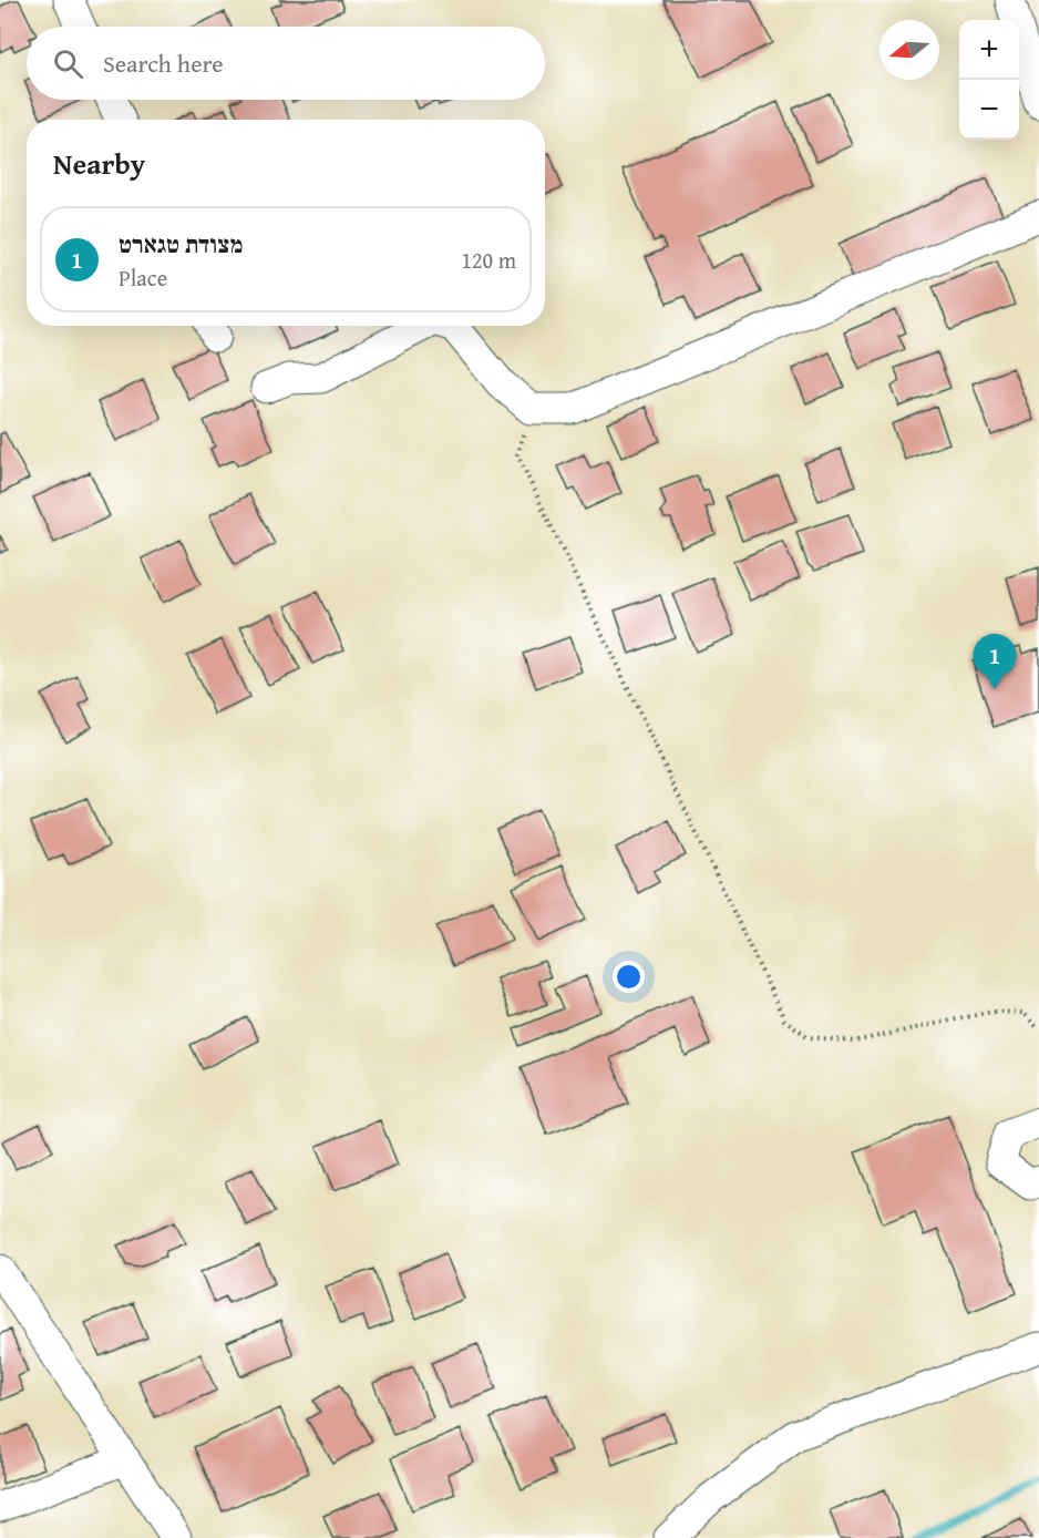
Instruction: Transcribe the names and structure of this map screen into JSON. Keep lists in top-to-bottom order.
{
  "north": "left",
  "page": {
    "map_buttons": ["+", "−"],
    "search": "Search here",
    "heading": "Nearby",
    "list": [
      {
        "mark": "1",
        "name": "מצודת טגארט",
        "note": "Place",
        "value": "120 m"
      }
    ],
    "pins": "1"
  }
}
